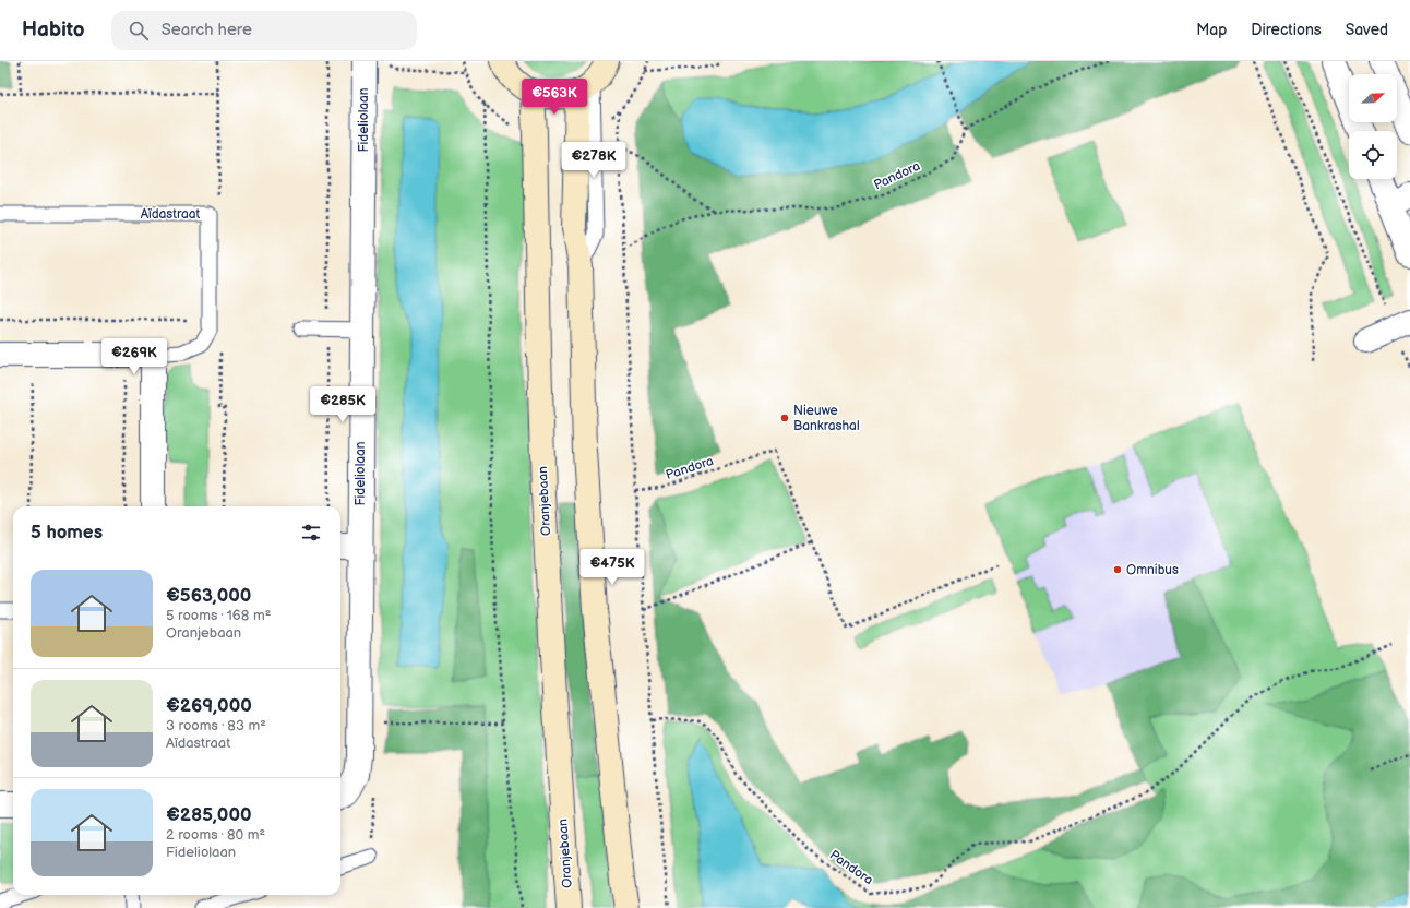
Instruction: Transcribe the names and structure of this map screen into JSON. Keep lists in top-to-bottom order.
{
  "streets": {
    "main road": ["Oranjebaan"],
    "street": ["Fideliolaan", "Aïdastraat"],
    "path": ["Pandora"]
  },
  "places": ["Nieuwe Bankrashal", "Omnibus"],
  "north": "top right",
  "page": {
    "header": "Habito",
    "search": "Search here",
    "nav": ["Map", "Directions", "Saved"],
    "price": [
      "€563K",
      "€278K",
      "€269K",
      "€285K",
      "€475K"
    ],
    "heading": "5 homes",
    "list": [
      {
        "name": "€563,000",
        "note": "5 rooms · 168 m² · Oranjebaan"
      },
      {
        "name": "€269,000",
        "note": "3 rooms · 83 m² · Aïdastraat"
      },
      {
        "name": "€285,000",
        "note": "2 rooms · 80 m² · Fideliolaan"
      }
    ]
  }
}
